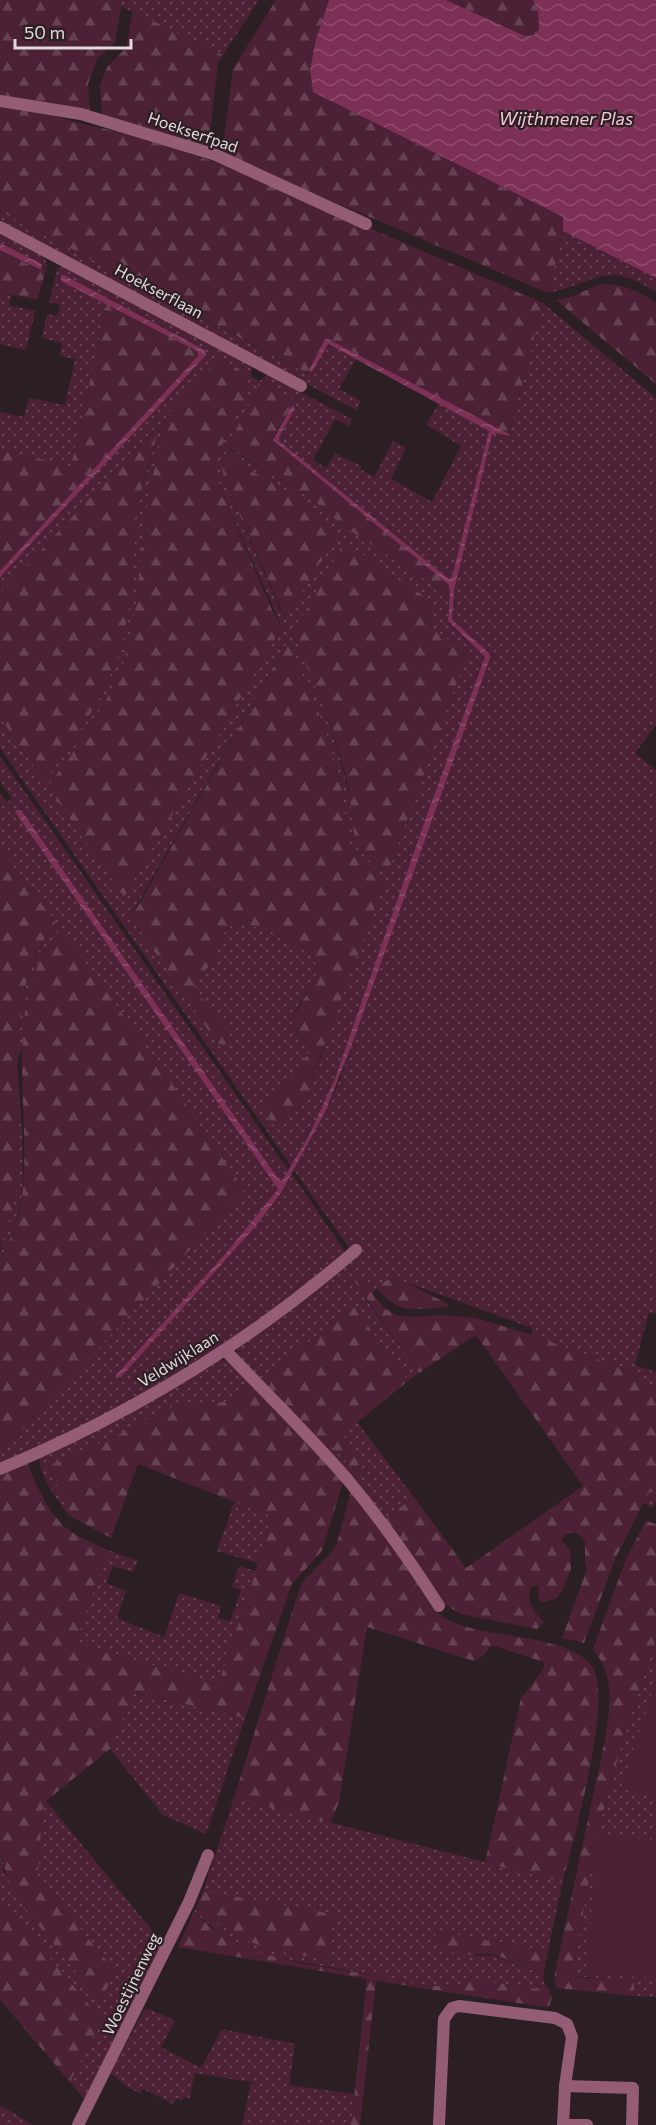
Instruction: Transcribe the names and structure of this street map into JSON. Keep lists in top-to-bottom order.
{
  "streets": {
    "street": [
      "Hoekserfpad",
      "Hoekserflaan",
      "Veldwijklaan",
      "Woestijnenweg"
    ]
  },
  "water": ["Wijthmener Plas"],
  "scale_bar": "50 m"
}
